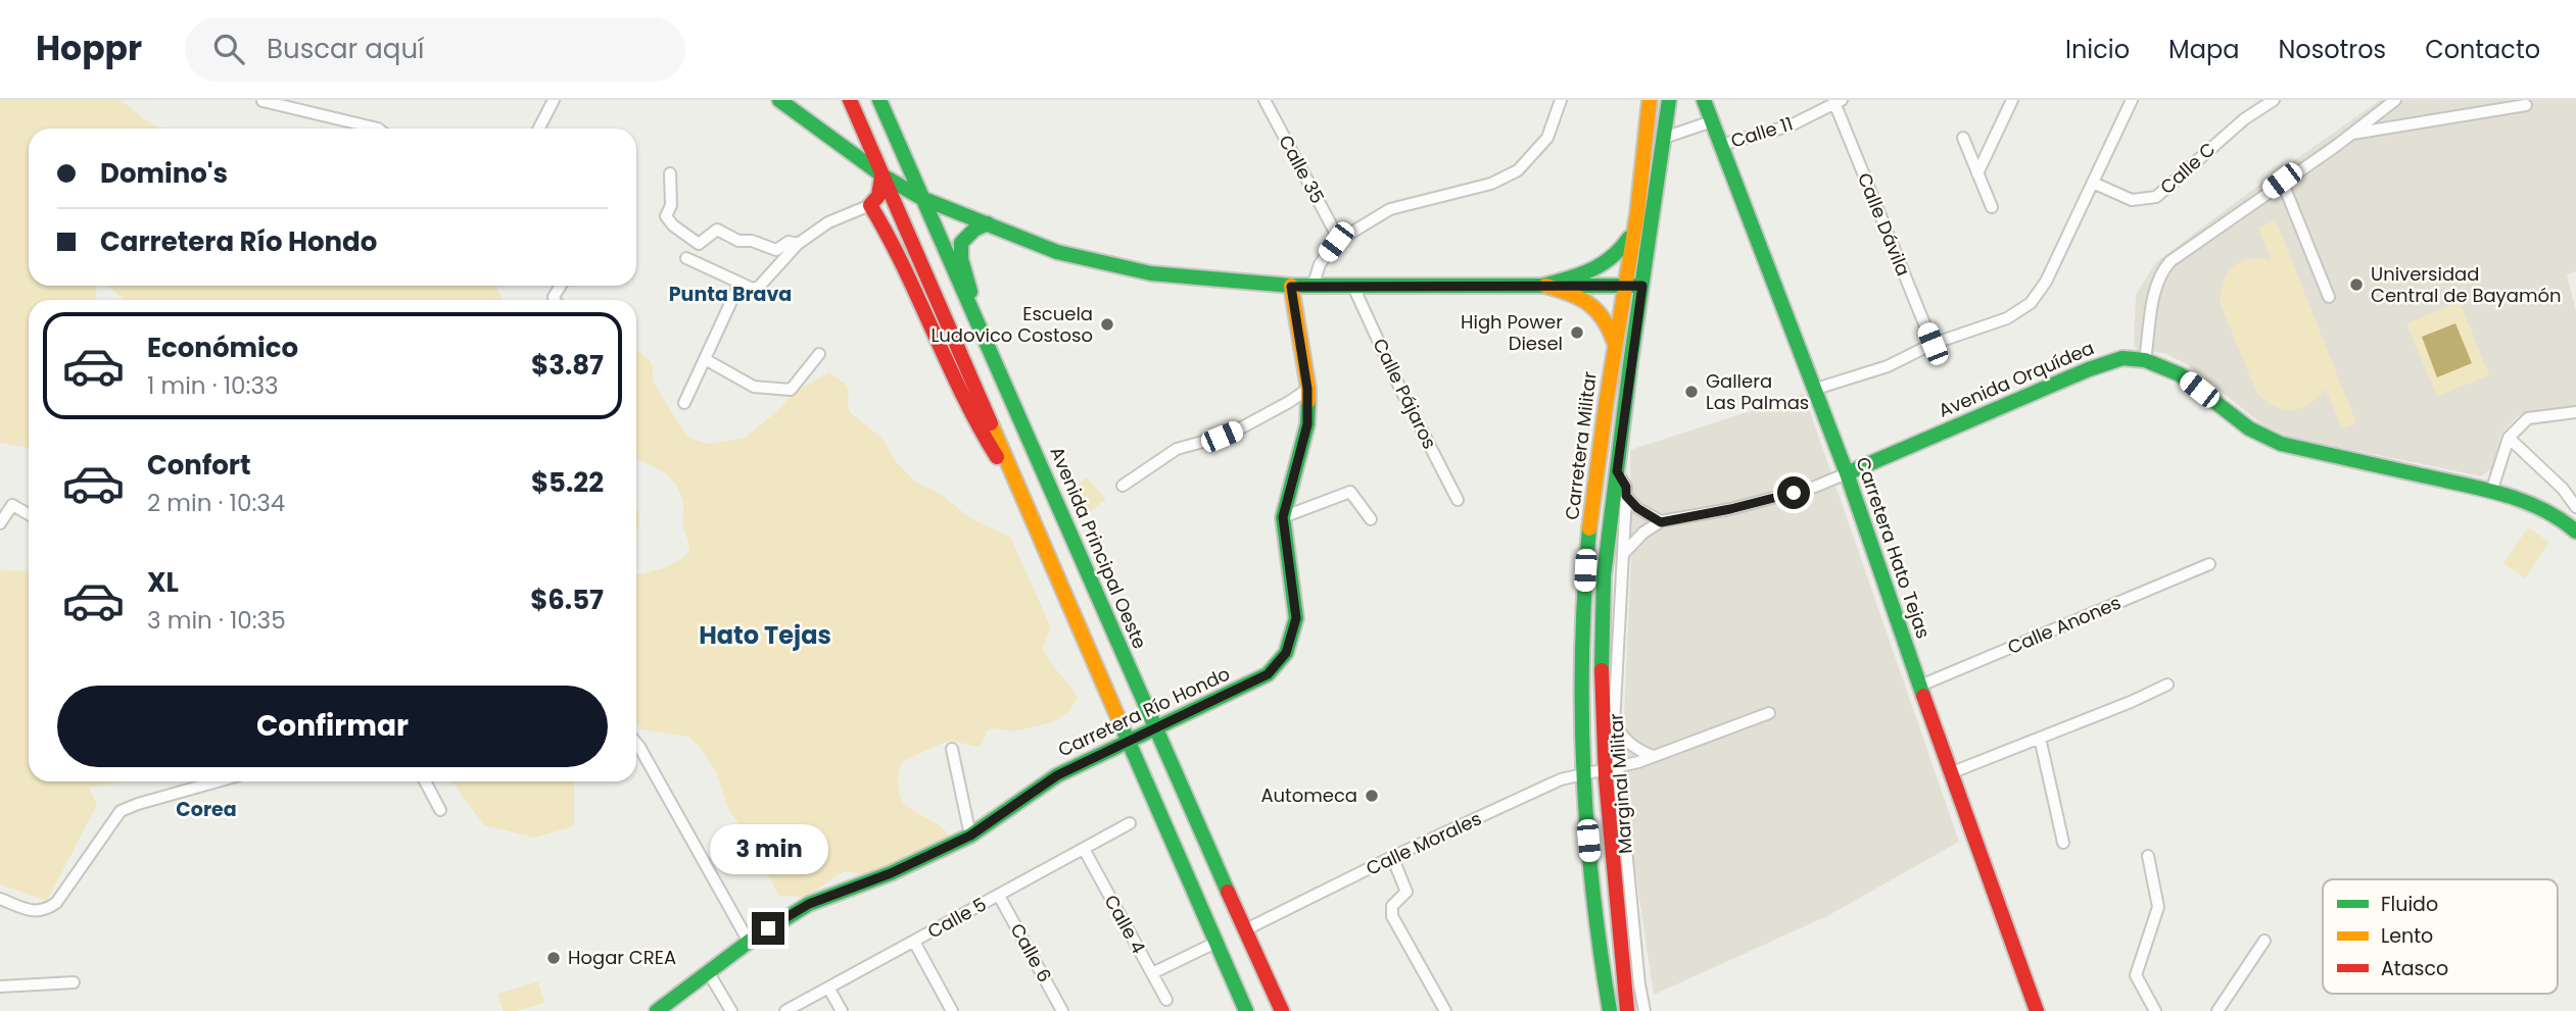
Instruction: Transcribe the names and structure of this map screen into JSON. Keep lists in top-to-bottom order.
{
  "streets": {
    "main road": [
      "Avenida Orquídea",
      "Carretera Militar",
      "Avenida Principal Oeste",
      "Carretera Hato Tejas",
      "Carretera Río Hondo"
    ],
    "street": [
      "Calle 11",
      "Calle C",
      "Calle 35",
      "Calle Dávila",
      "Calle Pájaros",
      "Calle Anones",
      "Marginal Militar",
      "Calle Morales",
      "Calle 5",
      "Calle 4",
      "Calle 6"
    ]
  },
  "crossings": [
    ["Calle 11", "Calle Dávila"],
    ["Calle 11", "Carretera Hato Tejas"],
    ["Avenida Orquídea", "Carretera Hato Tejas"],
    ["Carretera Militar", "Calle Morales"],
    ["Avenida Principal Oeste", "Carretera Río Hondo"],
    ["Avenida Principal Oeste", "Calle Morales"],
    ["Carretera Hato Tejas", "Calle Anones"],
    ["Marginal Militar", "Calle Morales"],
    ["Calle 5", "Calle 4"],
    ["Calle 5", "Calle 6"]
  ],
  "districts": ["Punta Brava", "Hato Tejas", "Corea"],
  "places": [
    "Universidad Central de Bayamón",
    "Escuela Ludovico Costoso",
    "High Power Diesel",
    "Gallera Las Palmas",
    "Automeca",
    "Hogar CREA"
  ],
  "legend": ["Fluido", "Lento", "Atasco"],
  "page": {
    "header": "Hoppr",
    "search": "Buscar aquí",
    "nav": [
      "Inicio",
      "Mapa",
      "Nosotros",
      "Contacto"
    ],
    "banner": ["Domino's", "Carretera Río Hondo"],
    "list": [
      {
        "name": "Económico",
        "note": "1 min · 10:33",
        "value": "$3.87"
      },
      {
        "name": "Confort",
        "note": "2 min · 10:34",
        "value": "$5.22"
      },
      {
        "name": "XL",
        "note": "3 min · 10:35",
        "value": "$6.57"
      }
    ],
    "buttons": "Confirmar",
    "bubble": "3 min"
  }
}
